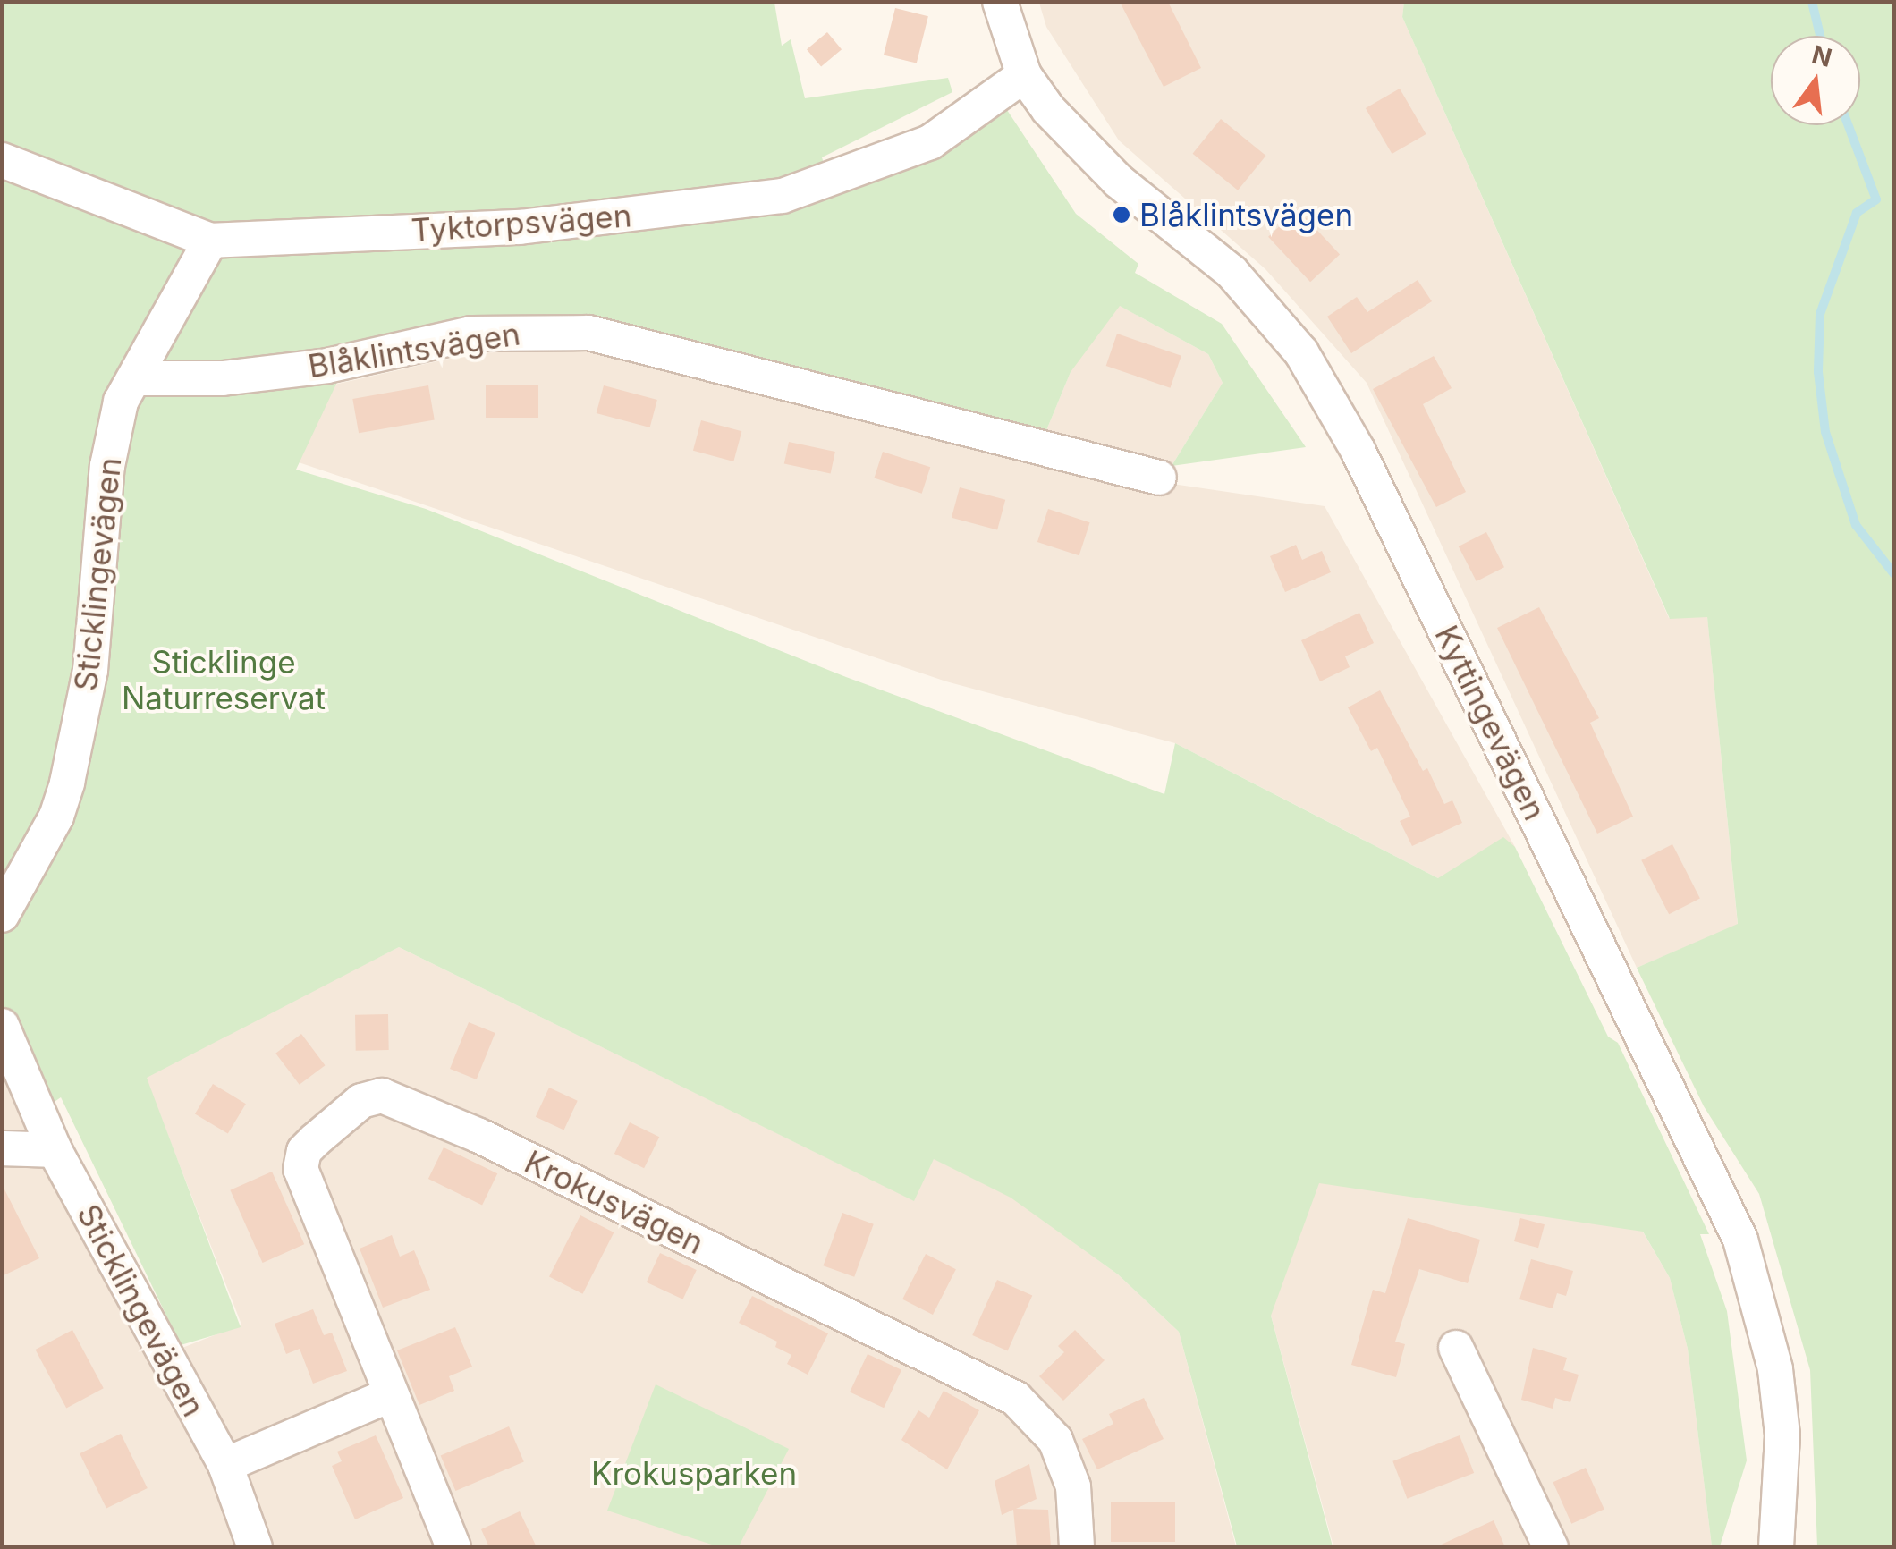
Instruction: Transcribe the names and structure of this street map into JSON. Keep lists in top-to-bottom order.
{
  "streets": {
    "street": [
      "Tyktorpsvägen",
      "Blåklintsvägen",
      "Sticklingevägen",
      "Kyttingevägen",
      "Krokusvägen"
    ]
  },
  "crossings": [
    ["Tyktorpsvägen", "Sticklingevägen"],
    ["Tyktorpsvägen", "Kyttingevägen"],
    ["Blåklintsvägen", "Sticklingevägen"]
  ],
  "parks": ["Sticklinge Naturreservat", "Krokusparken"],
  "places": ["Blåklintsvägen"],
  "north": "top"
}
